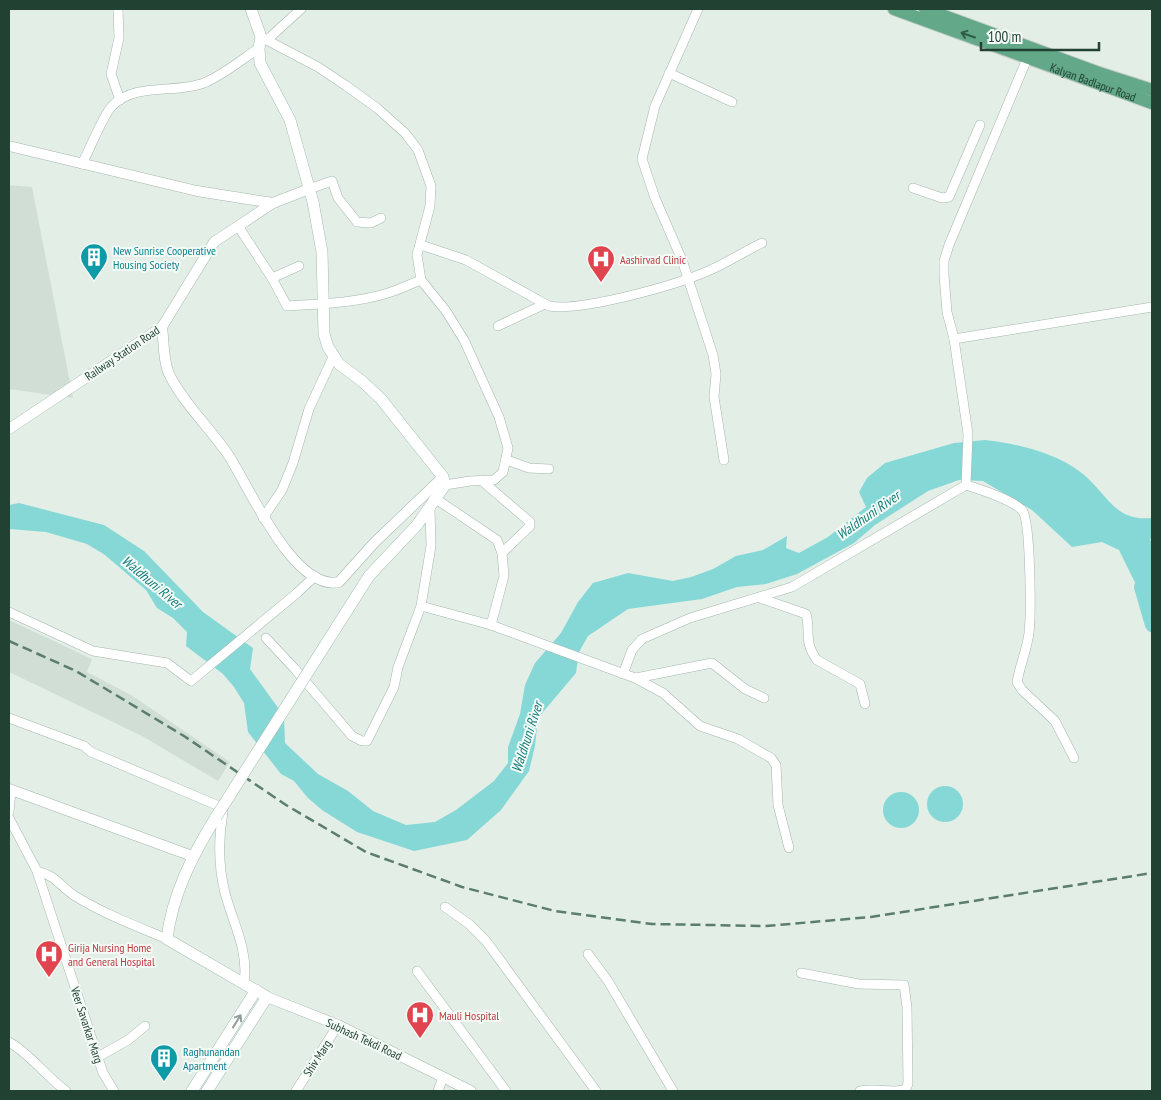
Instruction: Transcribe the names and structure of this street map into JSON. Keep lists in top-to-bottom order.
{
  "streets": {
    "main road": ["Kalyan Badlapur Road", "Subhash Tekdi Road"],
    "street": ["Railway Station Road", "Veer Savarkar Marg", "Shiv Marg"]
  },
  "crossings": [
    ["Subhash Tekdi Road", "Shiv Marg"]
  ],
  "water": ["Waldhuni River"],
  "places": {
    "building": ["New Sunrise Cooperative Housing Society", "Raghunandan Apartment"],
    "hospital": ["Aashirvad Clinic", "Girija Nursing Home and General Hospital", "Mauli Hospital"]
  },
  "scale_bar": "100 m"
}
